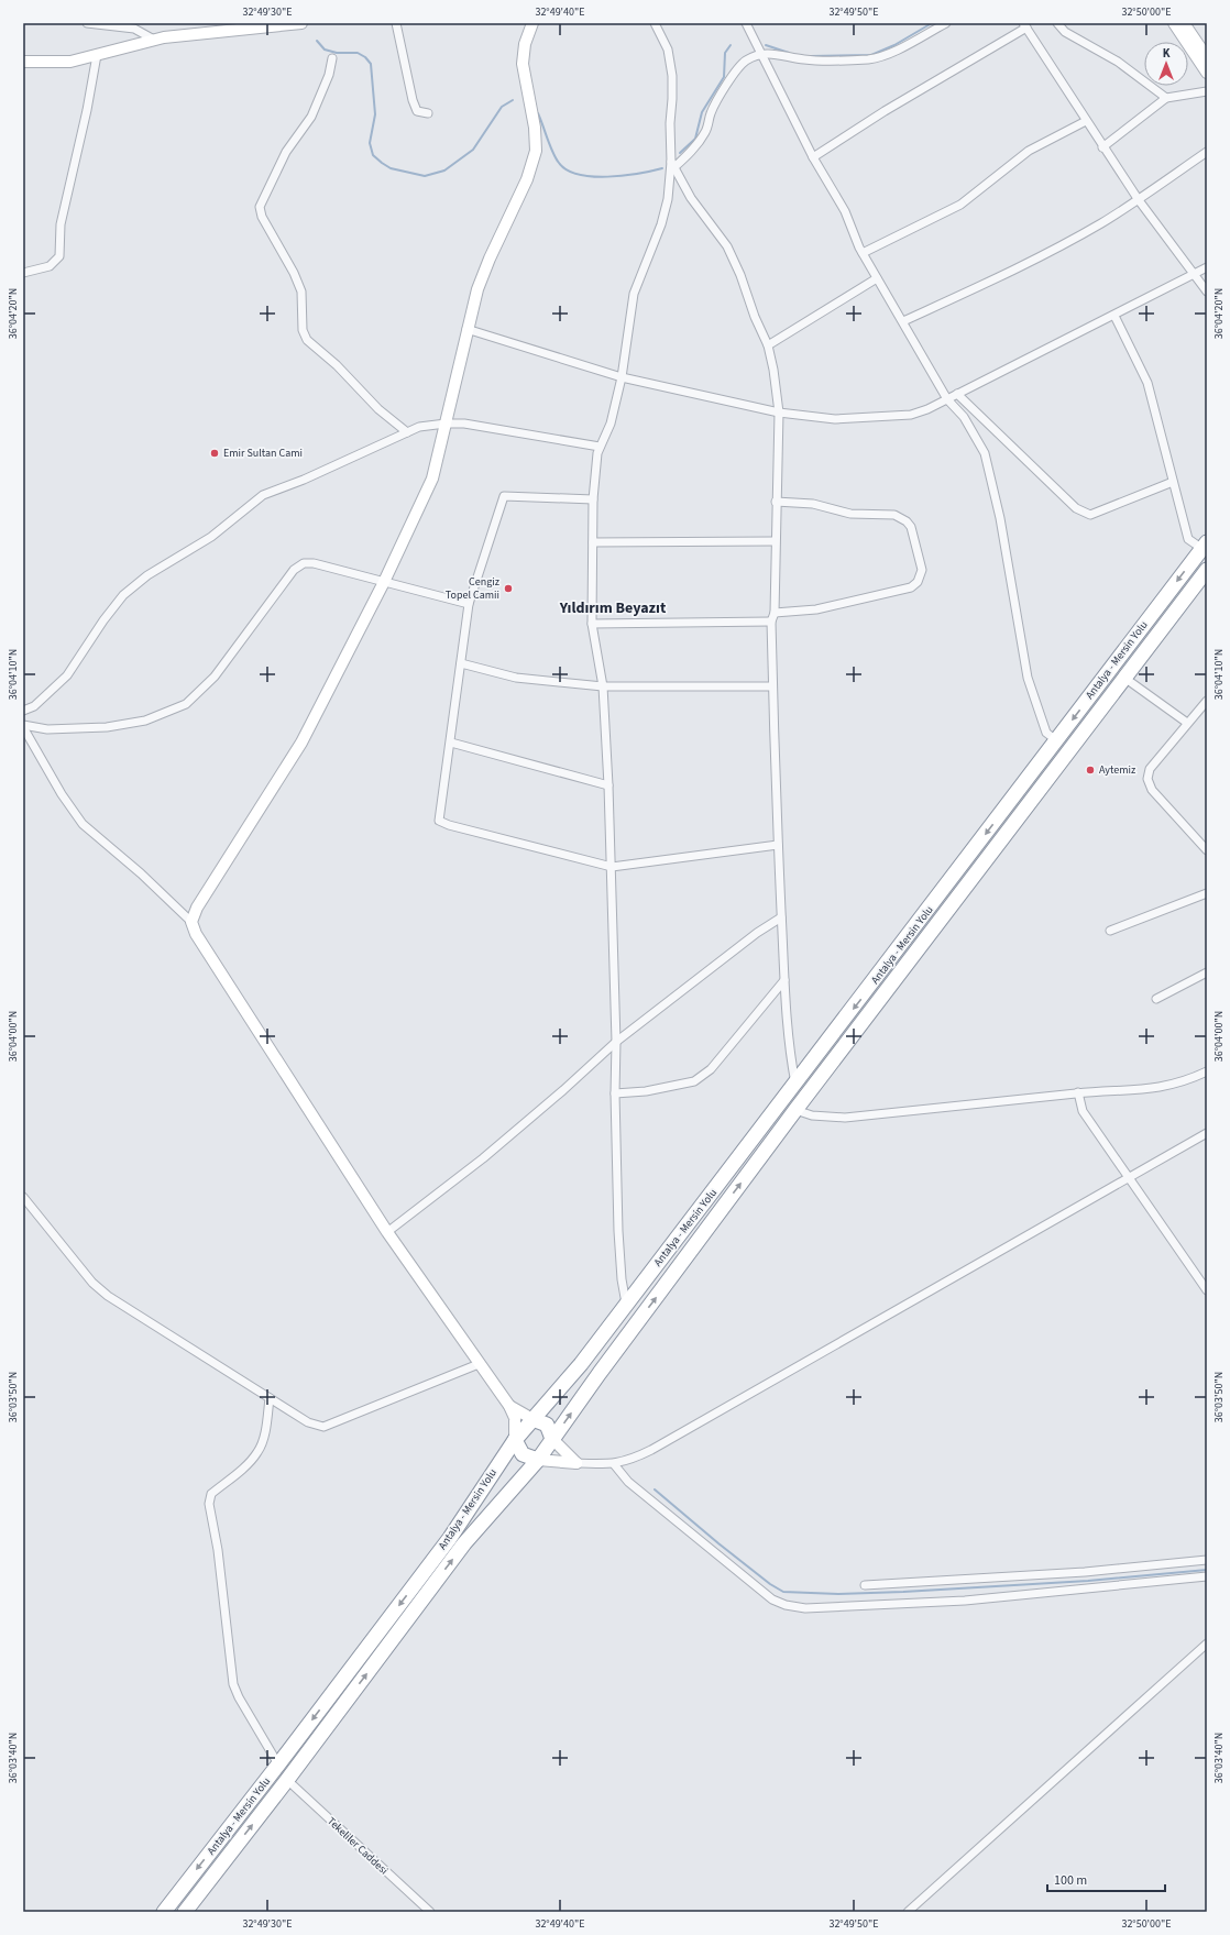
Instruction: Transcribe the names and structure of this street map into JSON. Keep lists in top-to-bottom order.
{
  "streets": {
    "highway": ["Antalya - Mersin Yolu"],
    "street": ["Tekeliler Caddesi"]
  },
  "crossings": [
    ["Antalya - Mersin Yolu", "Tekeliler Caddesi"]
  ],
  "districts": ["Yıldırım Beyazıt"],
  "places": ["Emir Sultan Cami", "Cengiz Topel Camii", "Aytemiz"],
  "scale_bar": "100 m",
  "north": "top",
  "coordinates": [
    "32°49'30\"E",
    "32°49'40\"E",
    "32°49'50\"E",
    "32°50'00\"E",
    "36°04'20\"N",
    "36°04'10\"N",
    "36°04'00\"N",
    "36°03'50\"N",
    "36°03'40\"N"
  ]
}
